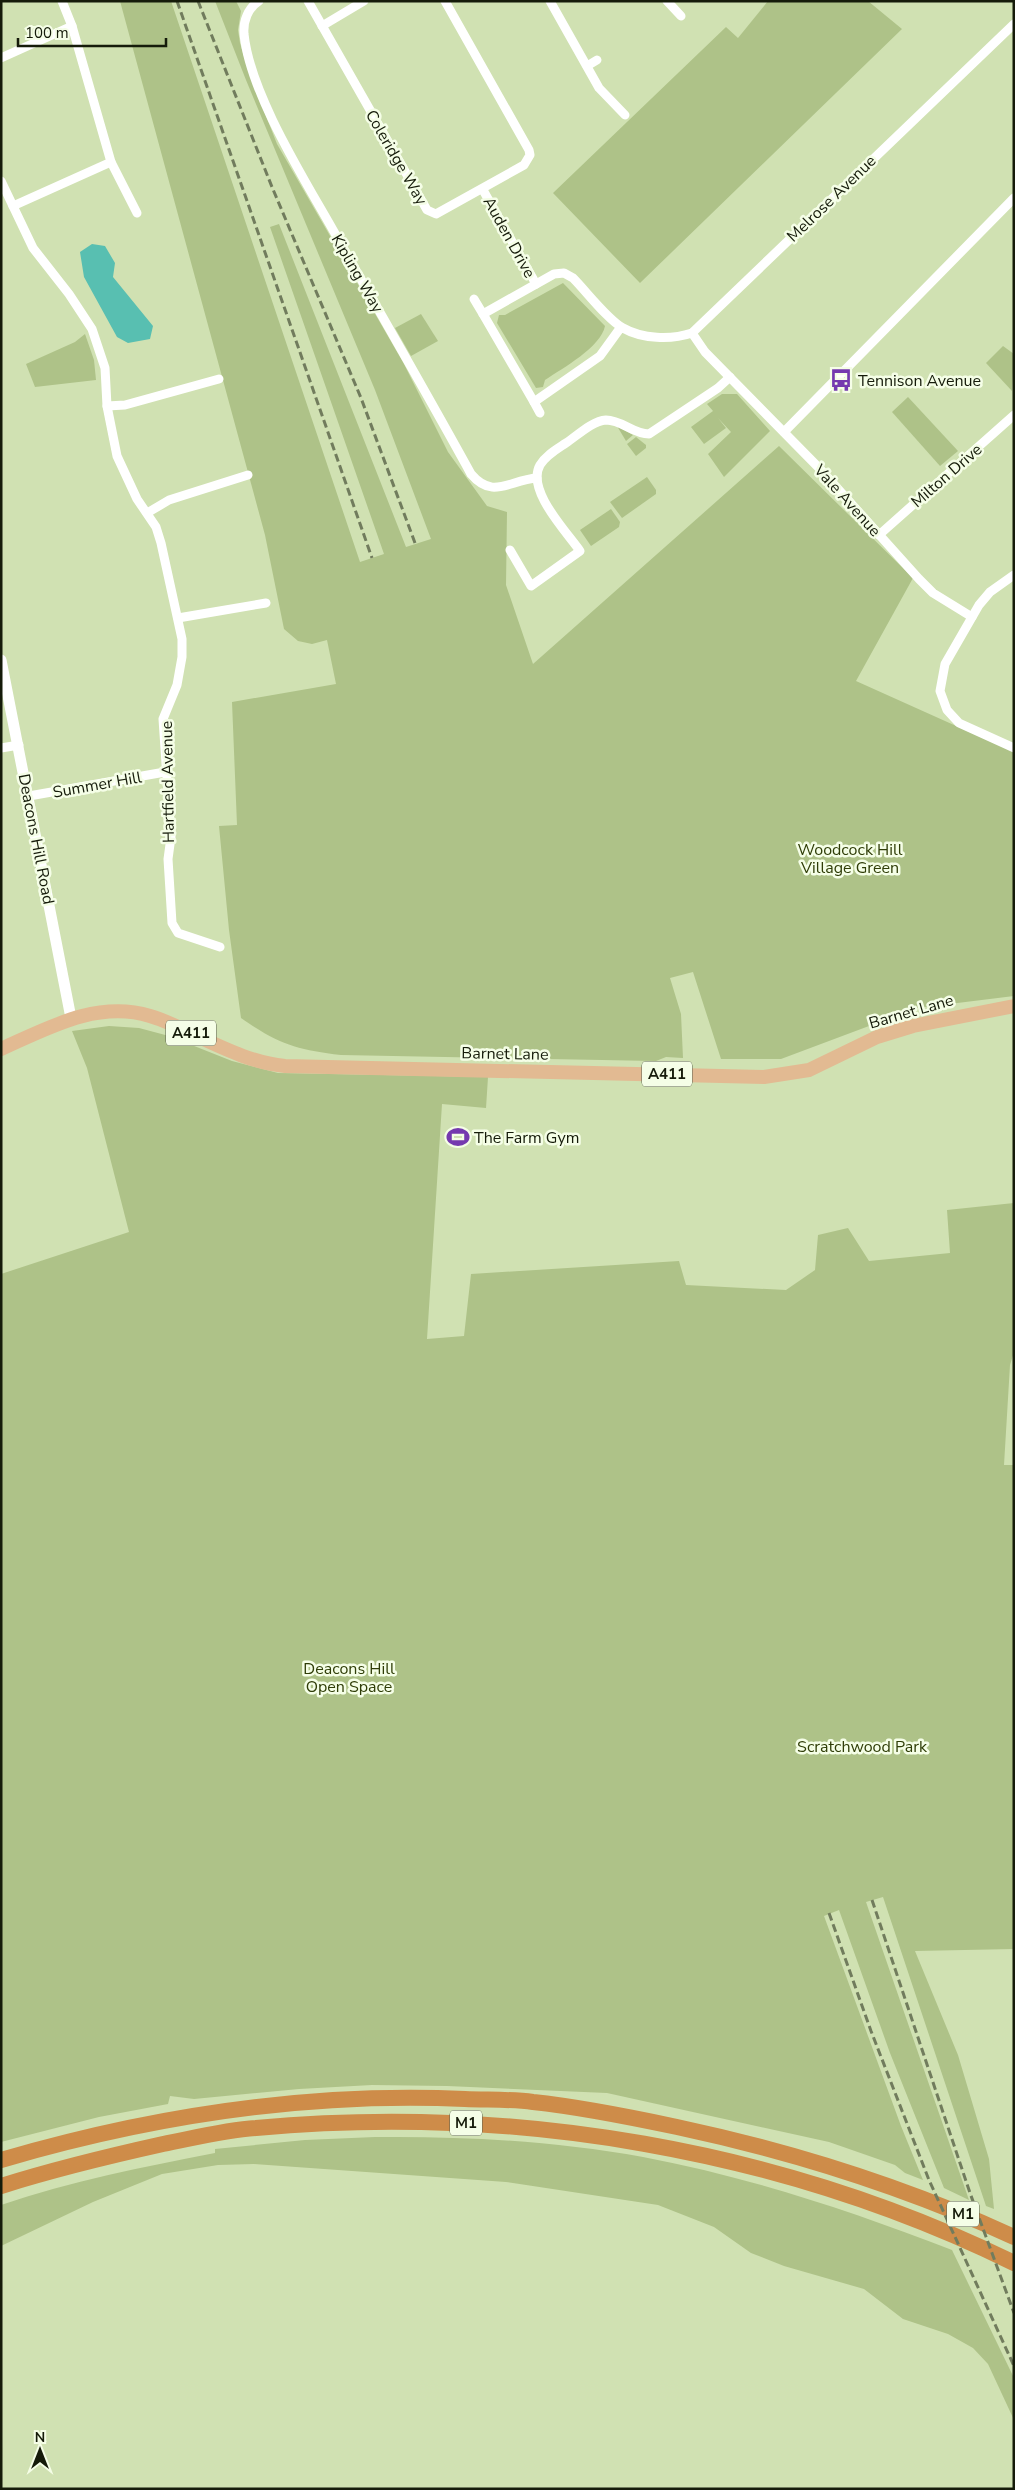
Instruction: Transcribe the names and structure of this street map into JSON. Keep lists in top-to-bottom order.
{
  "streets": {
    "highway": ["M1"],
    "main road": ["Barnet Lane", "A411"],
    "street": [
      "Coleridge Way",
      "Melrose Avenue",
      "Auden Drive",
      "Kipling Way",
      "Milton Drive",
      "Vale Avenue",
      "Hartfield Avenue",
      "Summer Hill",
      "Deacons Hill Road"
    ]
  },
  "crossings": [
    ["Coleridge Way", "Auden Drive"],
    ["Milton Drive", "Vale Avenue"],
    ["Hartfield Avenue", "Summer Hill"],
    ["Summer Hill", "Deacons Hill Road"],
    ["Deacons Hill Road", "Barnet Lane"]
  ],
  "parks": ["Woodcock Hill Village Green", "Deacons Hill Open Space", "Scratchwood Park"],
  "places": {
    "bus stop": ["Tennison Avenue"],
    "sports": ["The Farm Gym"]
  },
  "scale_bar": "100 m",
  "north": "top"
}
